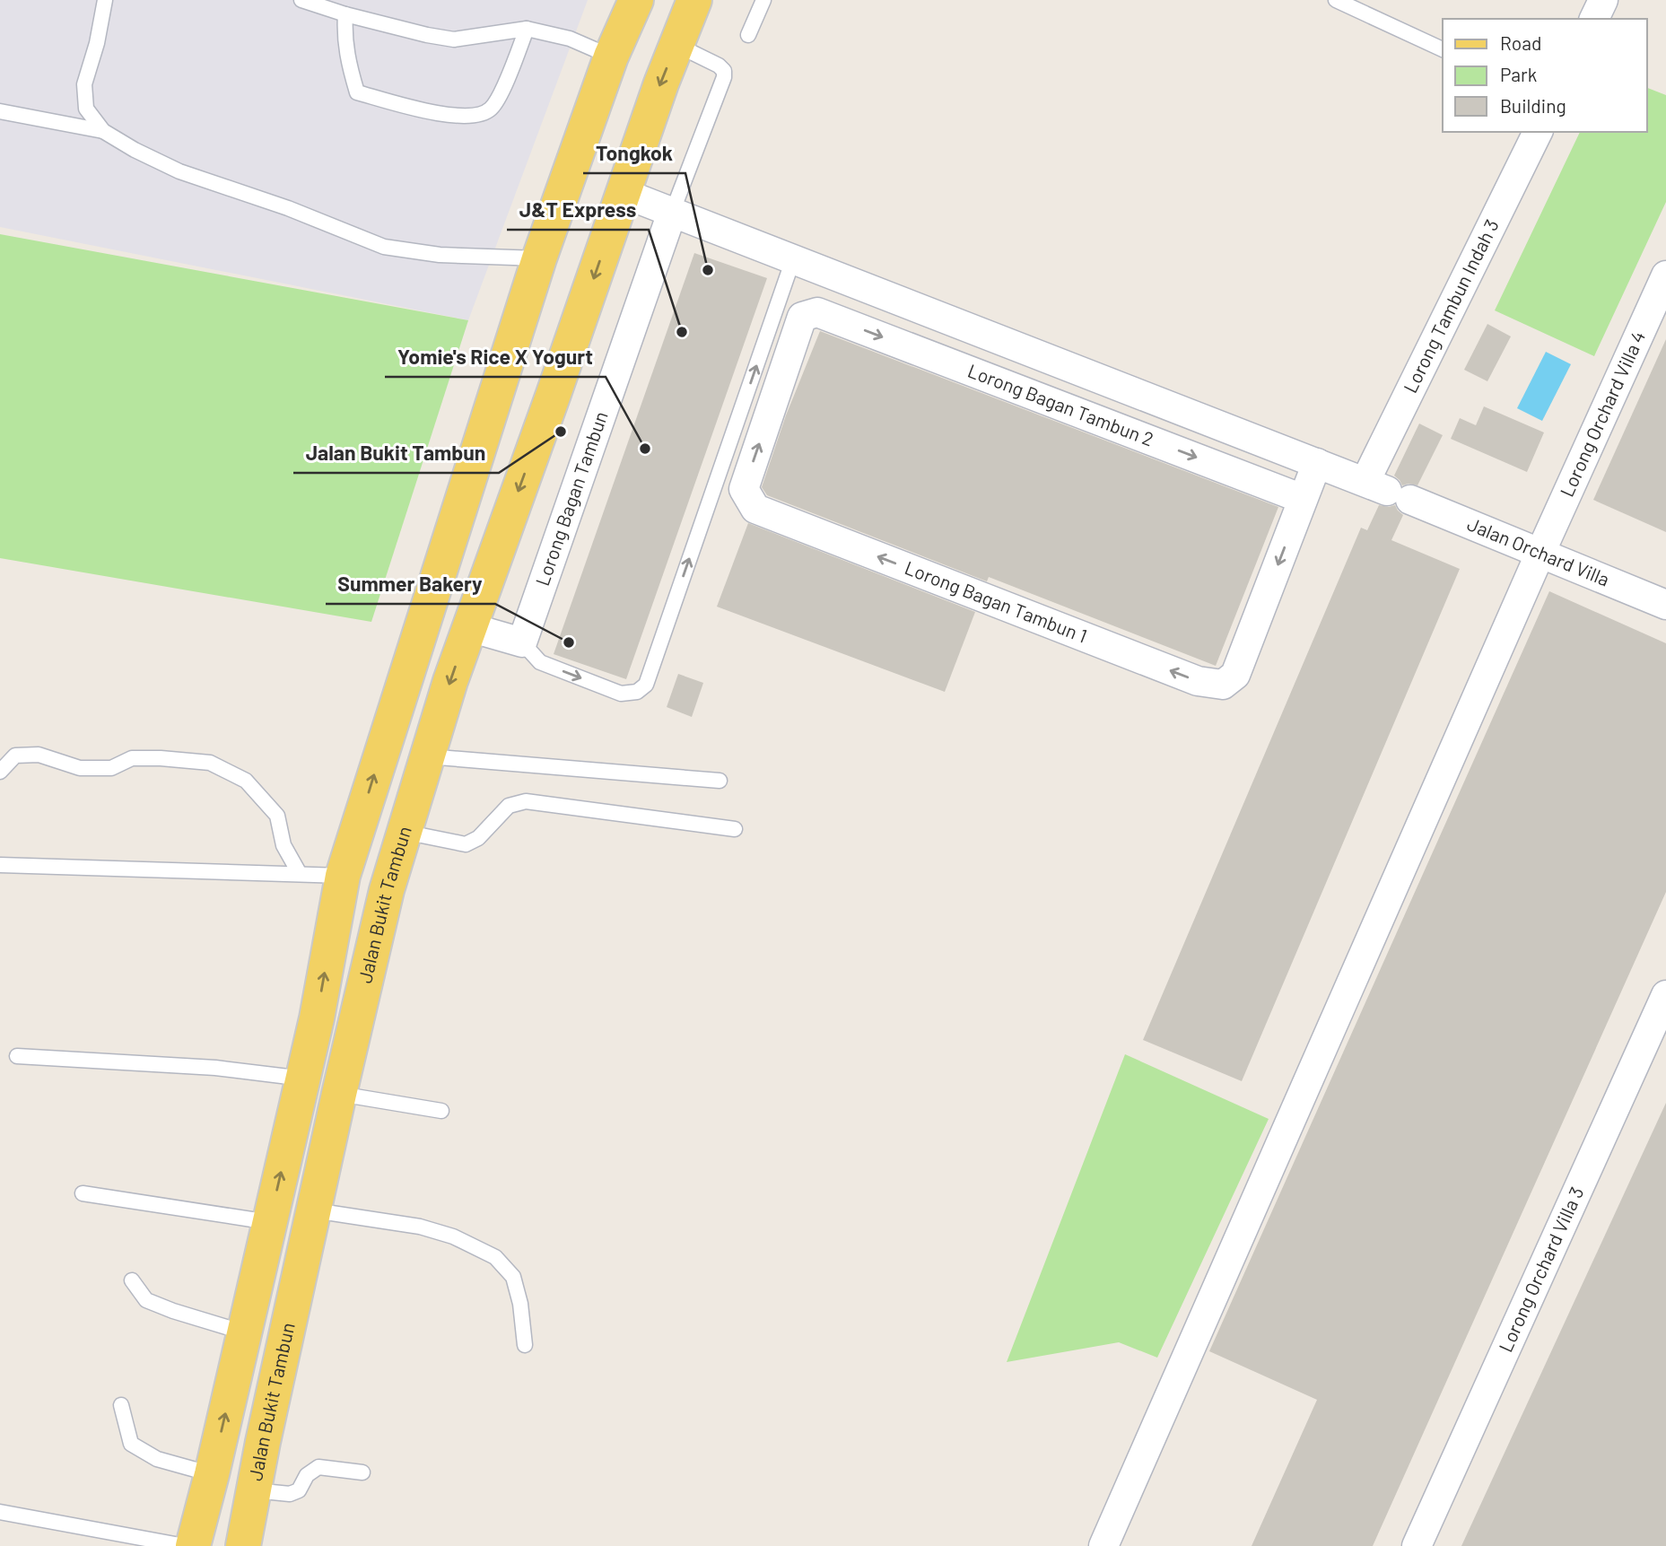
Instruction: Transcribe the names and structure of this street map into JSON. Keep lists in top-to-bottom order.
{
  "streets": {
    "main road": ["Jalan Bukit Tambun"],
    "street": [
      "Lorong Tambun Indah 3",
      "Lorong Bagan Tambun 2",
      "Lorong Orchard Villa 4",
      "Lorong Bagan Tambun",
      "Jalan Orchard Villa",
      "Lorong Bagan Tambun 1",
      "Lorong Orchard Villa 3"
    ]
  },
  "crossings": [
    ["Lorong Tambun Indah 3", "Jalan Orchard Villa"],
    ["Lorong Bagan Tambun 2", "Lorong Bagan Tambun 1"],
    ["Lorong Orchard Villa 4", "Jalan Orchard Villa"],
    ["Lorong Bagan Tambun", "Jalan Orchard Villa"],
    ["Jalan Orchard Villa", "Jalan Bukit Tambun"]
  ],
  "places": [
    "Tongkok",
    "J&T Express",
    "Jalan Bukit Tambun",
    "Yomie's Rice X Yogurt",
    "Summer Bakery"
  ],
  "legend": ["Road", "Park", "Building"]
}
